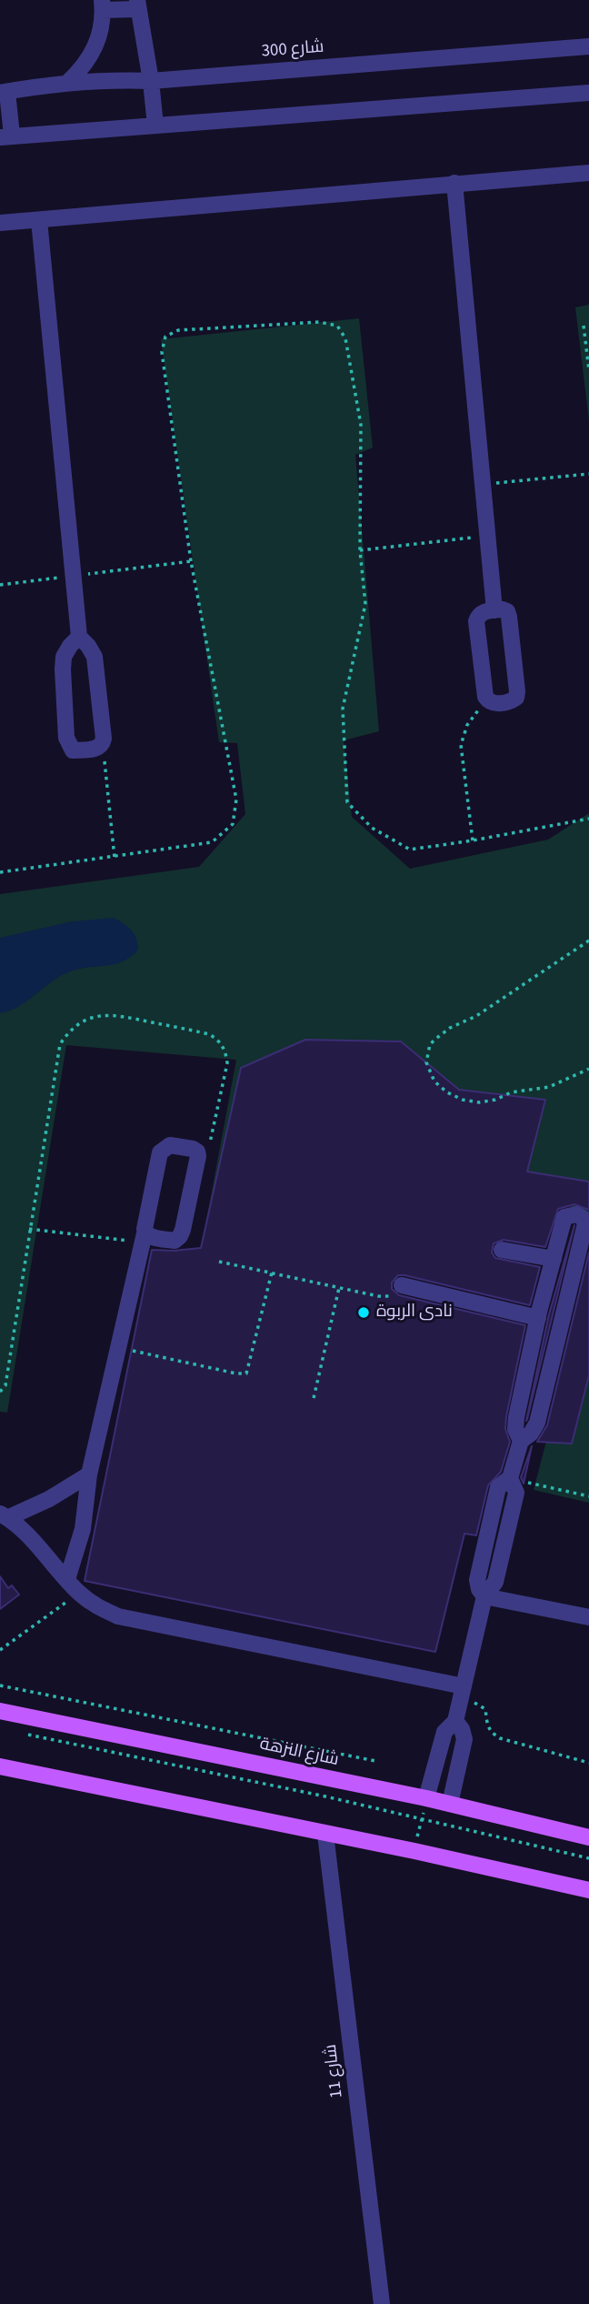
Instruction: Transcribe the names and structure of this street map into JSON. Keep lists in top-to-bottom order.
{
  "streets": {
    "main road": ["شارع النزهة"],
    "street": ["شارع 300", "شارع 11"]
  },
  "places": ["نادى الربوة"]
}
